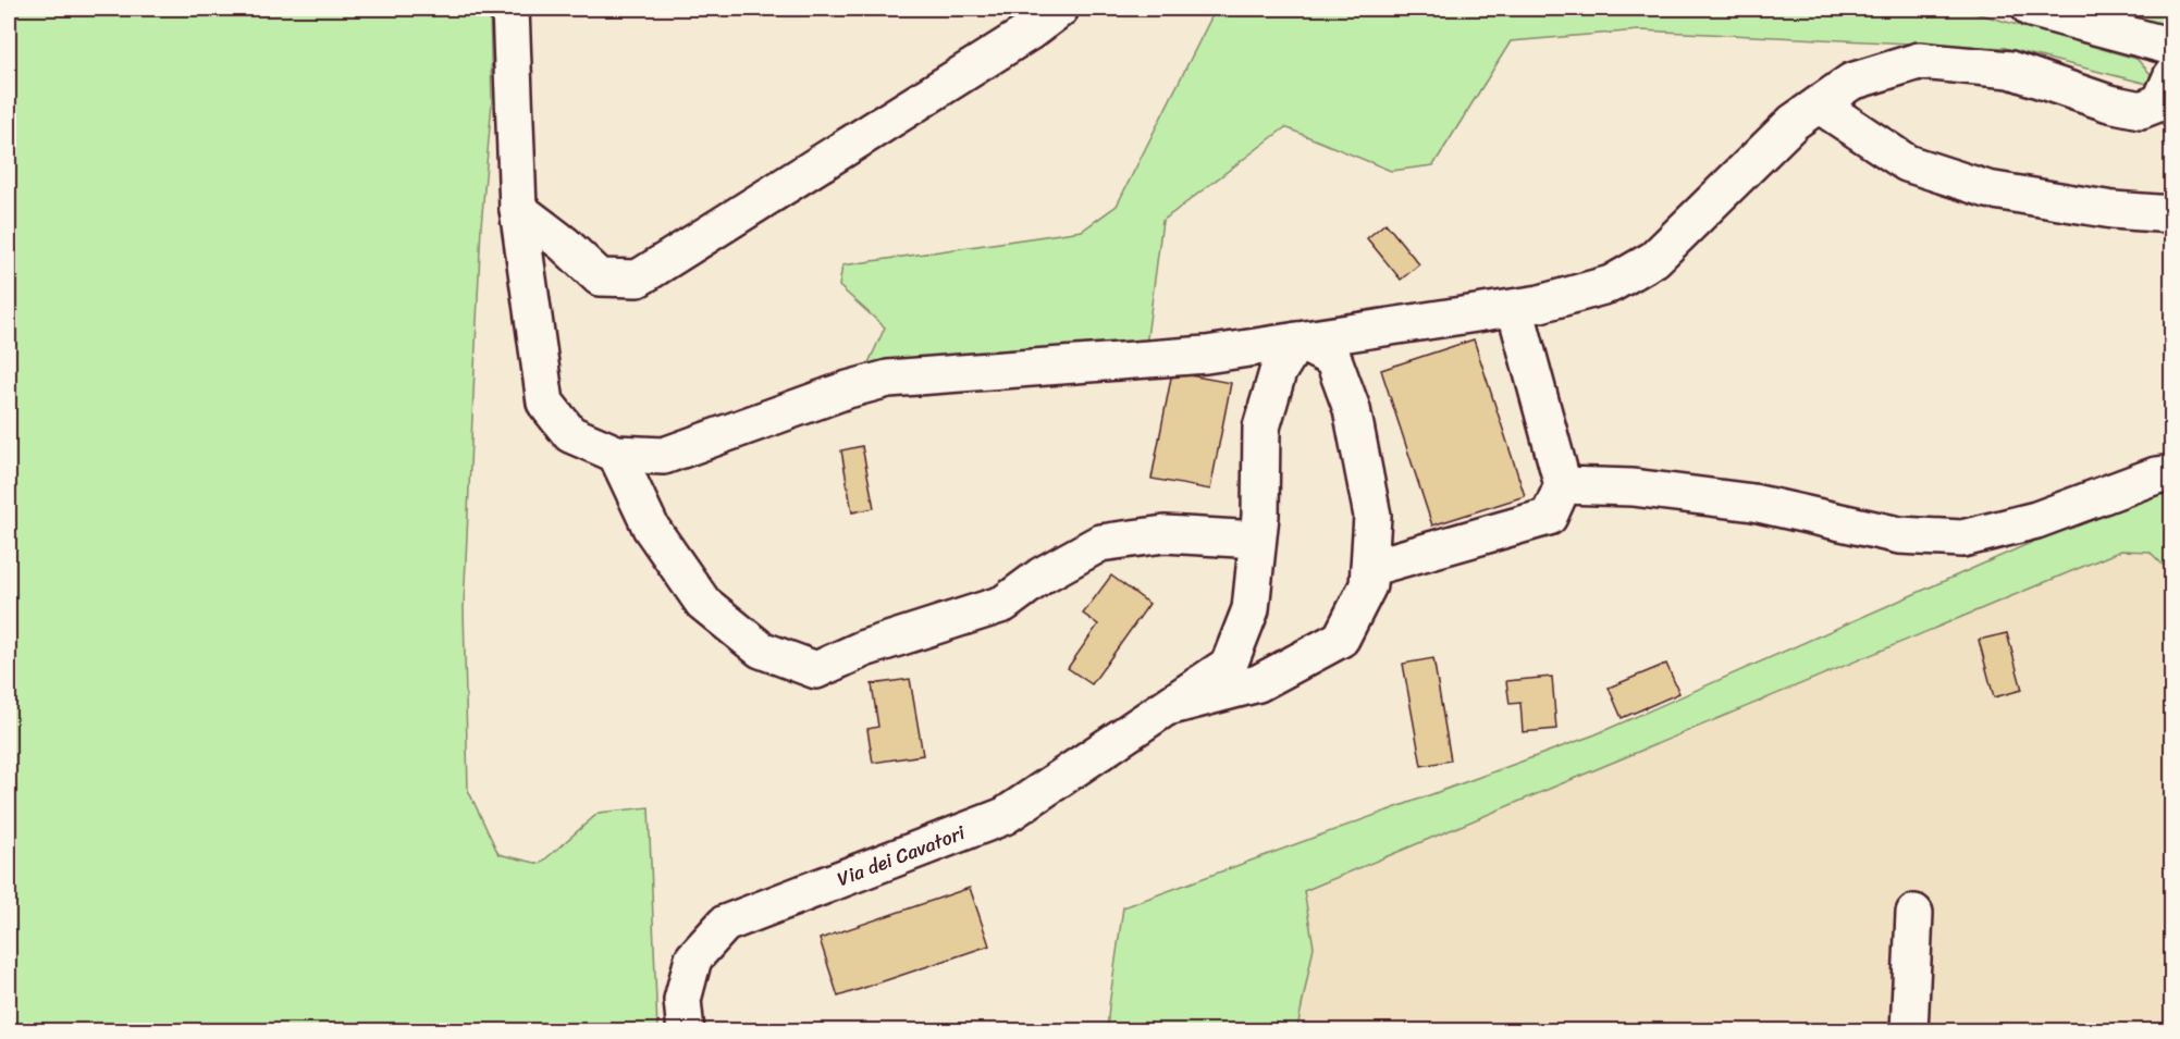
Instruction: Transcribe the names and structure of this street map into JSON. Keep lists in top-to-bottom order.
{
  "streets": {
    "street": ["Via dei Cavatori"]
  }
}
